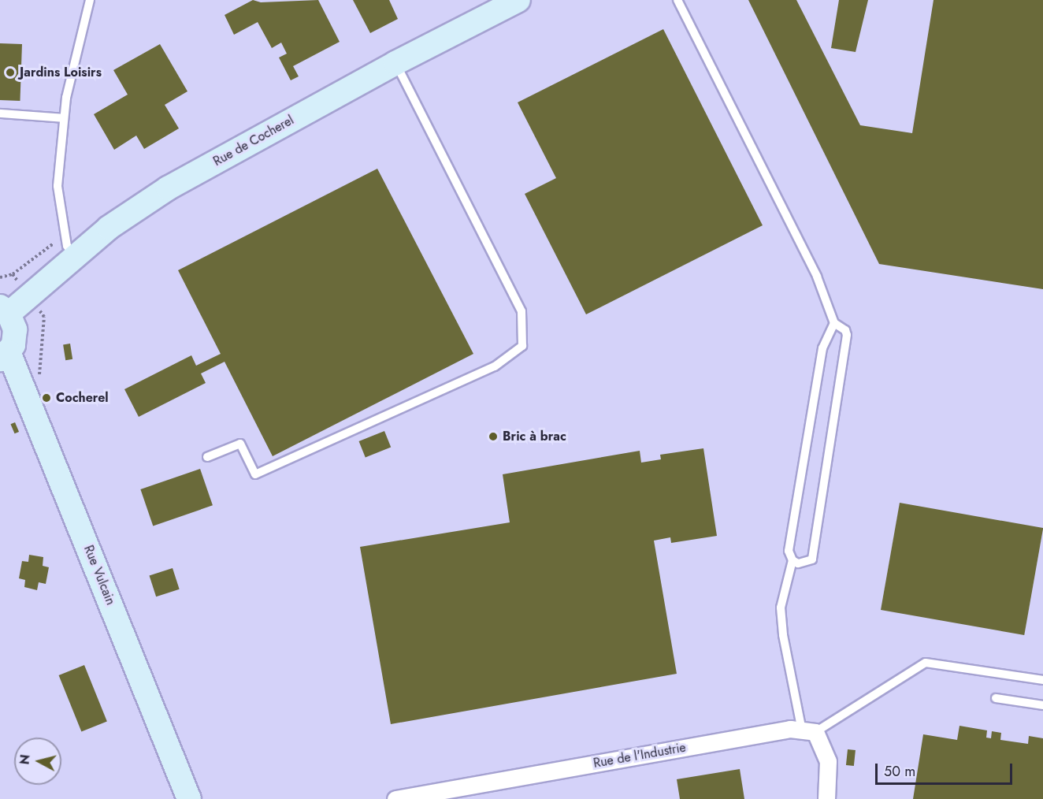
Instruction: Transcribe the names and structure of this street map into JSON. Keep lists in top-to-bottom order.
{
  "streets": {
    "street": ["Rue de Cocherel", "Rue Vulcain", "Rue de l'Industrie"]
  },
  "places": ["Jardins Loisirs", "Cocherel", "Bric à brac"],
  "scale_bar": "50 m",
  "north": "left"
}
